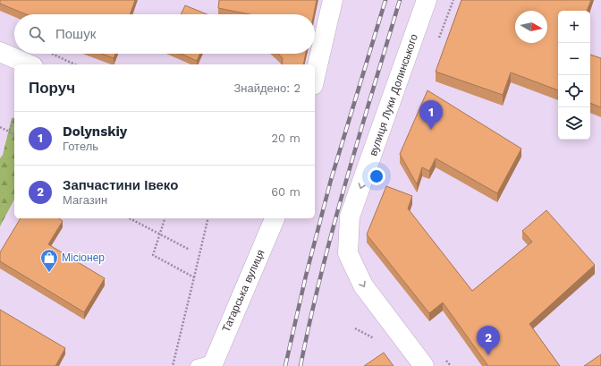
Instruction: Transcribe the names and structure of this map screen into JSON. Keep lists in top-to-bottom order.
{
  "streets": {
    "main road": ["вулиця Луки Долинського", "Татарська вулиця"]
  },
  "one_way": ["вулиця Луки Долинського"],
  "places": {
    "shop": ["Місіонер"]
  },
  "north": "right",
  "page": {
    "map_buttons": ["+", "−"],
    "search": "Пошук",
    "heading": ["Поруч", "Знайдено: 2"],
    "pins": ["1", "2"],
    "list": [
      {
        "mark": "1",
        "name": "Dolynskiy",
        "note": "Готель",
        "value": "20 m"
      },
      {
        "mark": "2",
        "name": "Запчастини Івеко",
        "note": "Магазин",
        "value": "60 m"
      }
    ]
  }
}
